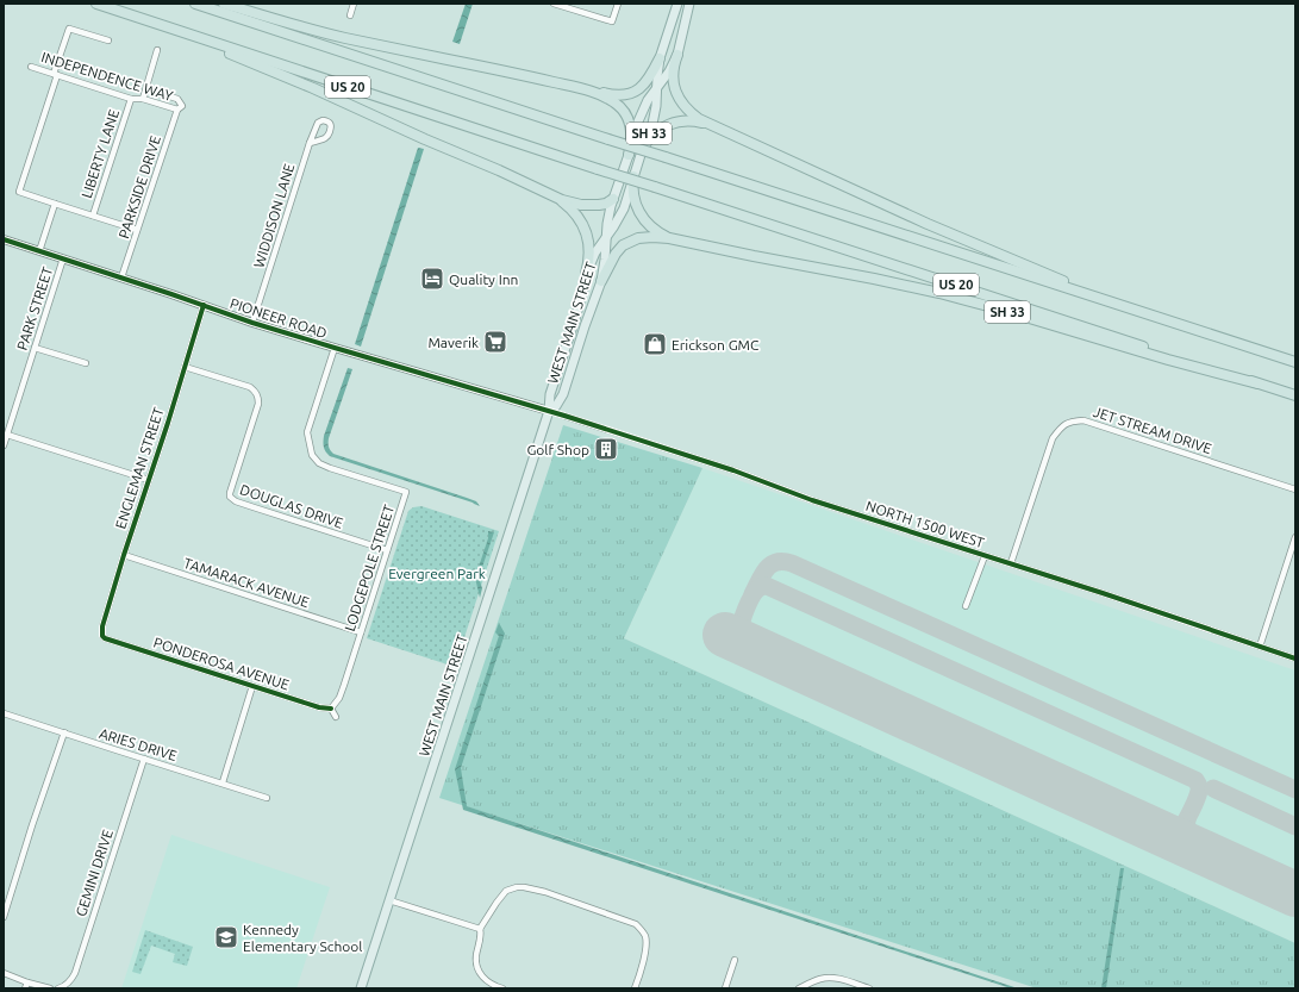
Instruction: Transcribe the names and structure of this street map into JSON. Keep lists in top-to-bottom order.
{
  "streets": {
    "highway": ["US 20", "SH 33"],
    "main road": ["WEST MAIN STREET"],
    "street": [
      "INDEPENDENCE WAY",
      "LIBERTY LANE",
      "PARKSIDE DRIVE",
      "WIDDISON LANE",
      "PARK STREET",
      "PIONEER ROAD",
      "JET STREAM DRIVE",
      "ENGLEMAN STREET",
      "DOUGLAS DRIVE",
      "NORTH 1500 WEST",
      "LODGEPOLE STREET",
      "TAMARACK AVENUE",
      "PONDEROSA AVENUE",
      "ARIES DRIVE",
      "GEMINI DRIVE"
    ]
  },
  "crossings": [
    ["INDEPENDENCE WAY", "LIBERTY LANE"],
    ["INDEPENDENCE WAY", "PARKSIDE DRIVE"],
    ["US 20", "SH 33"],
    ["SH 33", "WEST MAIN STREET"],
    ["PARKSIDE DRIVE", "PIONEER ROAD"],
    ["WIDDISON LANE", "PIONEER ROAD"],
    ["PARK STREET", "PIONEER ROAD"],
    ["PIONEER ROAD", "WEST MAIN STREET"],
    ["PIONEER ROAD", "ENGLEMAN STREET"],
    ["PIONEER ROAD", "NORTH 1500 WEST"],
    ["PIONEER ROAD", "LODGEPOLE STREET"],
    ["WEST MAIN STREET", "NORTH 1500 WEST"],
    ["JET STREAM DRIVE", "NORTH 1500 WEST"],
    ["ENGLEMAN STREET", "DOUGLAS DRIVE"],
    ["ENGLEMAN STREET", "TAMARACK AVENUE"],
    ["ENGLEMAN STREET", "PONDEROSA AVENUE"],
    ["DOUGLAS DRIVE", "LODGEPOLE STREET"],
    ["LODGEPOLE STREET", "TAMARACK AVENUE"],
    ["LODGEPOLE STREET", "PONDEROSA AVENUE"],
    ["ARIES DRIVE", "GEMINI DRIVE"]
  ],
  "parks": ["Evergreen Park"],
  "places": {
    "hotel": ["Quality Inn"],
    "supermarket": ["Maverik"],
    "shop": ["Erickson GMC"],
    "building": ["Golf Shop"],
    "school or university": ["Kennedy Elementary School"]
  }
}
